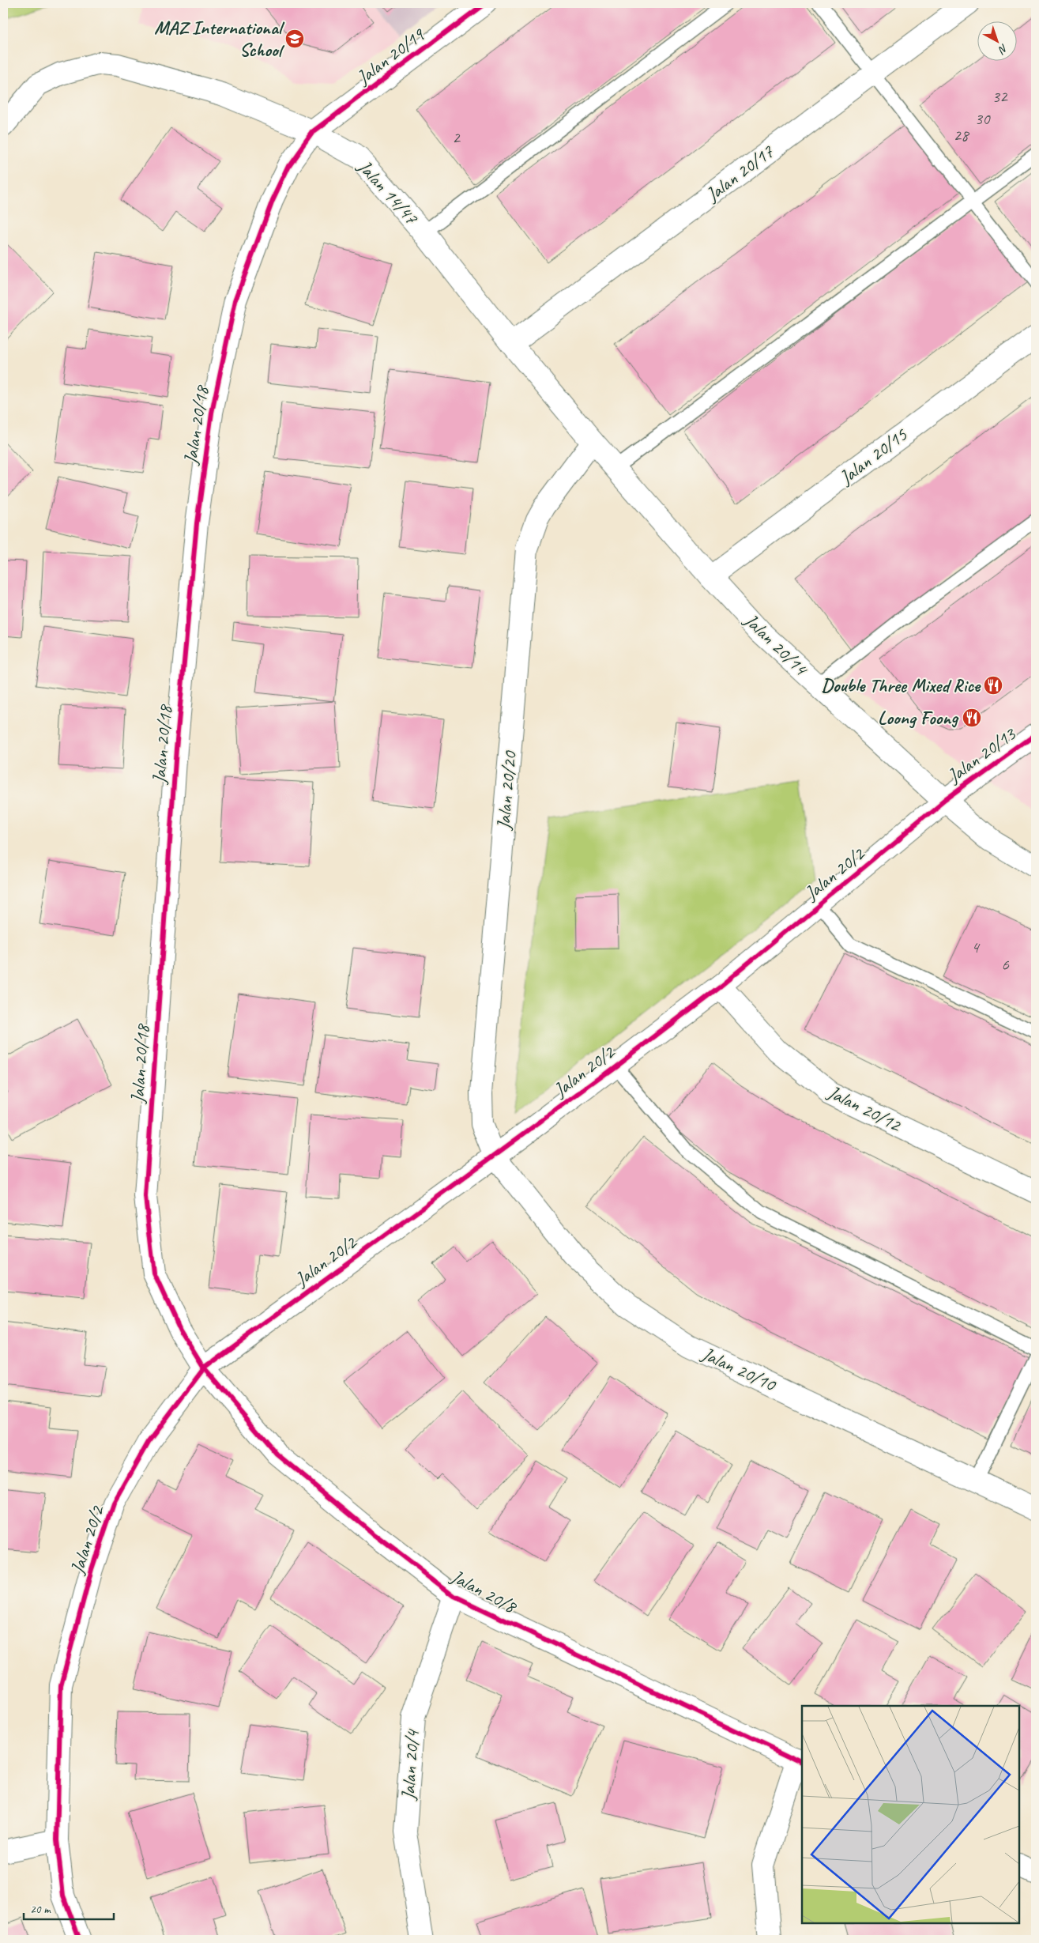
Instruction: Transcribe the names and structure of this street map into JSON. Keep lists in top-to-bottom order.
{
  "streets": {
    "street": [
      "Jalan 20/19",
      "Jalan 20/17",
      "Jalan 14/47",
      "Jalan 20/18",
      "Jalan 20/15",
      "Jalan 20/14",
      "Jalan 20/13",
      "Jalan 20/20",
      "Jalan 20/2",
      "Jalan 20/12",
      "Jalan 20/10",
      "Jalan 20/8",
      "Jalan 20/4"
    ]
  },
  "crossings": [
    ["Jalan 20/19", "Jalan 14/47"],
    ["Jalan 20/19", "Jalan 20/18"],
    ["Jalan 20/17", "Jalan 14/47"],
    ["Jalan 14/47", "Jalan 20/18"],
    ["Jalan 14/47", "Jalan 20/14"],
    ["Jalan 14/47", "Jalan 20/20"],
    ["Jalan 20/18", "Jalan 20/2"],
    ["Jalan 20/18", "Jalan 20/8"],
    ["Jalan 20/15", "Jalan 20/14"],
    ["Jalan 20/14", "Jalan 20/13"],
    ["Jalan 20/14", "Jalan 20/20"],
    ["Jalan 20/14", "Jalan 20/2"],
    ["Jalan 20/13", "Jalan 20/2"],
    ["Jalan 20/20", "Jalan 20/2"],
    ["Jalan 20/20", "Jalan 20/10"],
    ["Jalan 20/2", "Jalan 20/12"],
    ["Jalan 20/2", "Jalan 20/10"],
    ["Jalan 20/2", "Jalan 20/8"],
    ["Jalan 20/8", "Jalan 20/4"]
  ],
  "places": {
    "school or university": ["MAZ International School"],
    "restaurant": ["Double Three Mixed Rice", "Loong Foong"]
  },
  "house_numbers": [
    "32",
    "30",
    "28",
    "2",
    "4",
    "6"
  ],
  "scale_bar": "20 m",
  "north": "bottom right"
}
